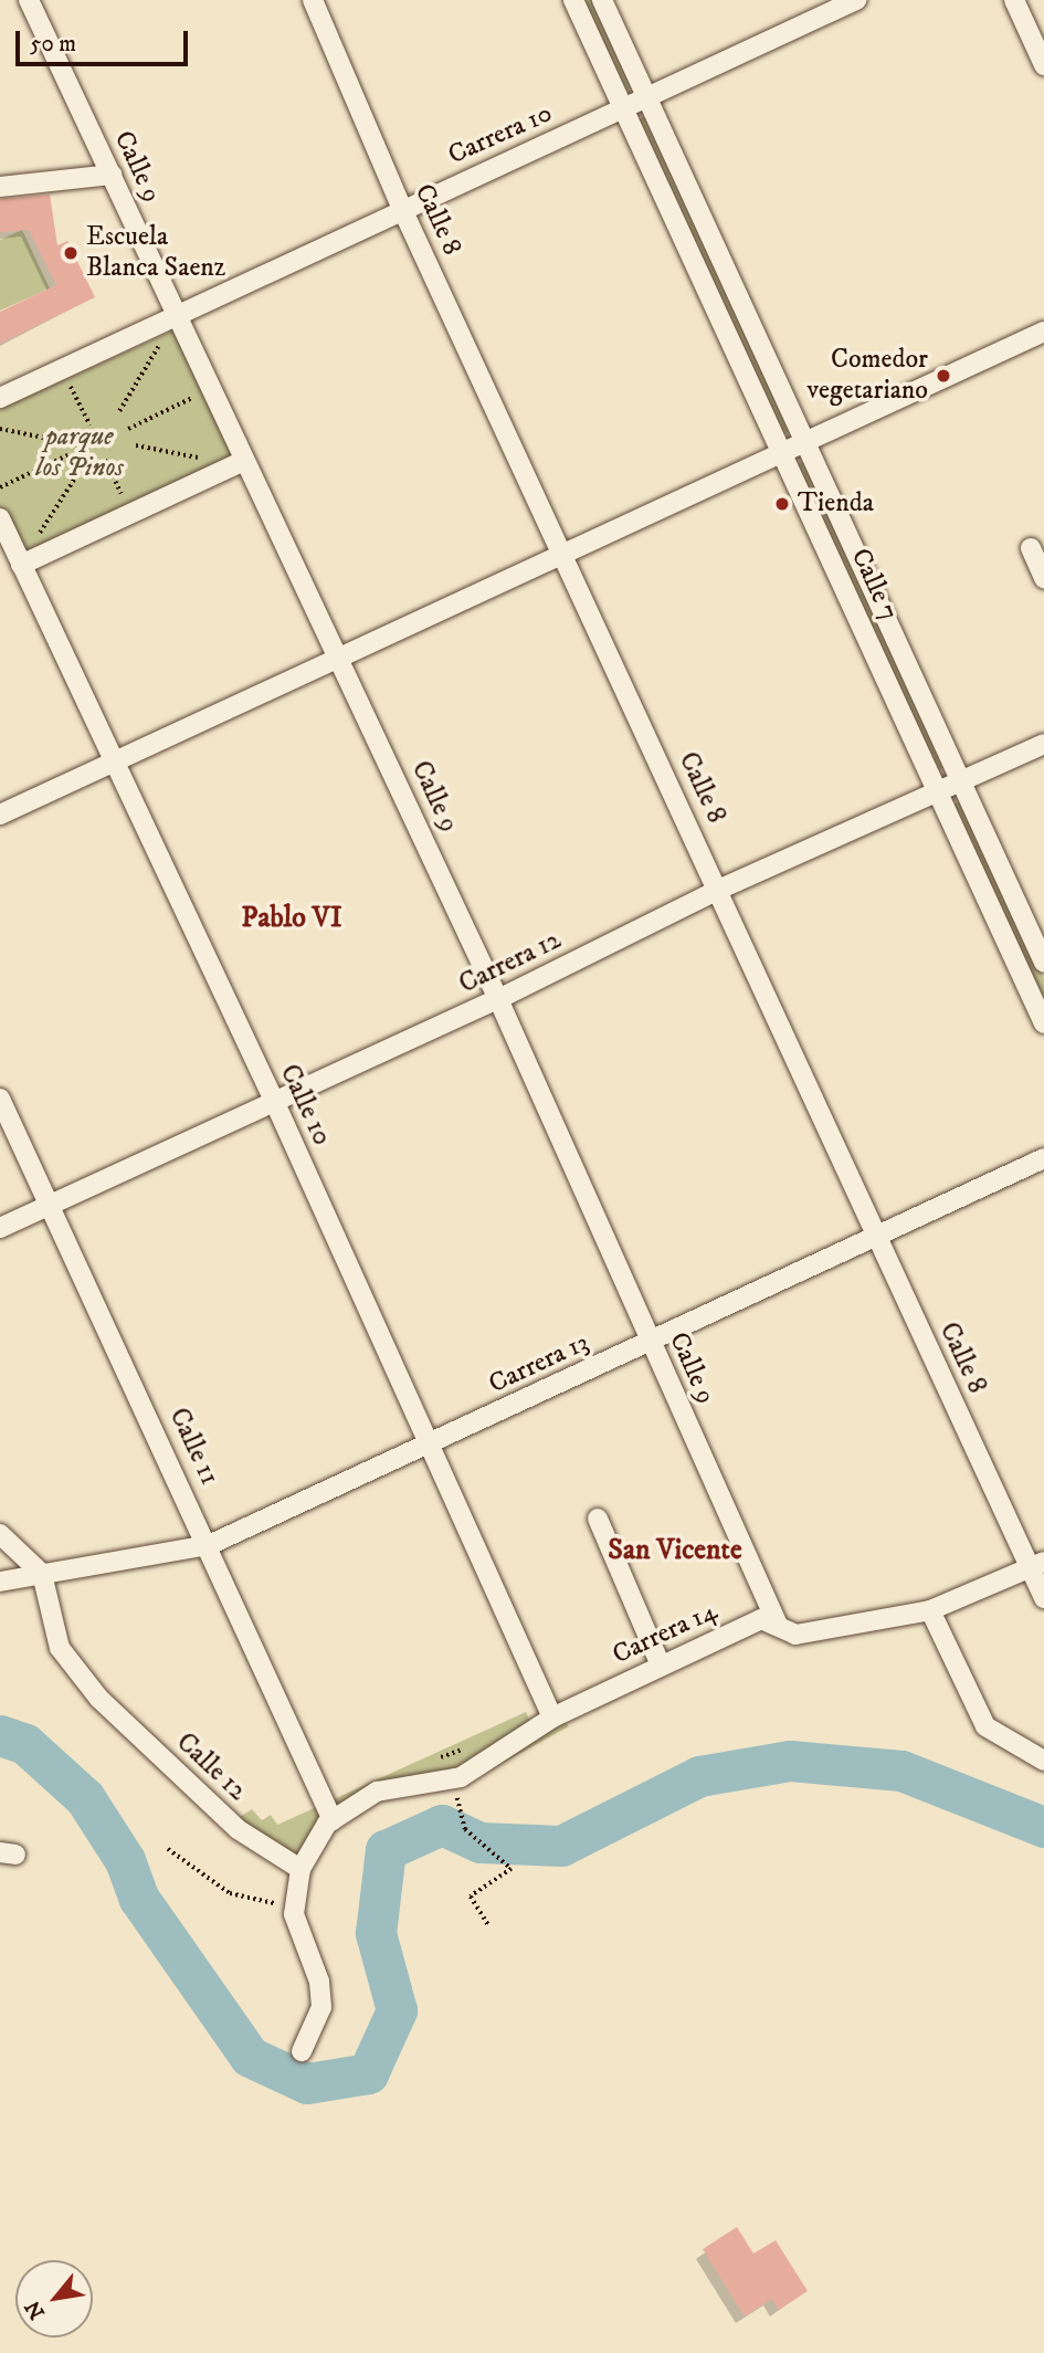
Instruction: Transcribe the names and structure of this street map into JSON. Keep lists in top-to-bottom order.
{
  "streets": {
    "street": [
      "Carrera 10",
      "Calle 9",
      "Calle 8",
      "Calle 7",
      "Carrera 12",
      "Calle 10",
      "Carrera 13",
      "Calle 11",
      "Carrera 14",
      "Calle 12"
    ]
  },
  "crossings": [
    ["Carrera 10", "Calle 9"],
    ["Carrera 10", "Calle 8"],
    ["Carrera 10", "Calle 7"],
    ["Calle 9", "Carrera 12"],
    ["Calle 9", "Carrera 13"],
    ["Calle 9", "Carrera 14"],
    ["Calle 8", "Carrera 12"],
    ["Calle 8", "Carrera 13"],
    ["Calle 8", "Carrera 14"],
    ["Calle 7", "Carrera 12"],
    ["Carrera 12", "Calle 10"],
    ["Carrera 12", "Calle 11"],
    ["Calle 10", "Carrera 13"],
    ["Calle 10", "Carrera 14"],
    ["Carrera 13", "Calle 11"],
    ["Carrera 13", "Calle 12"],
    ["Calle 11", "Carrera 14"]
  ],
  "districts": ["Pablo VI", "San Vicente"],
  "parks": ["parque los Pinos"],
  "places": ["Escuela Blanca Saenz", "Comedor vegetariano", "Tienda"],
  "scale_bar": "50 m",
  "north": "bottom left"
}
